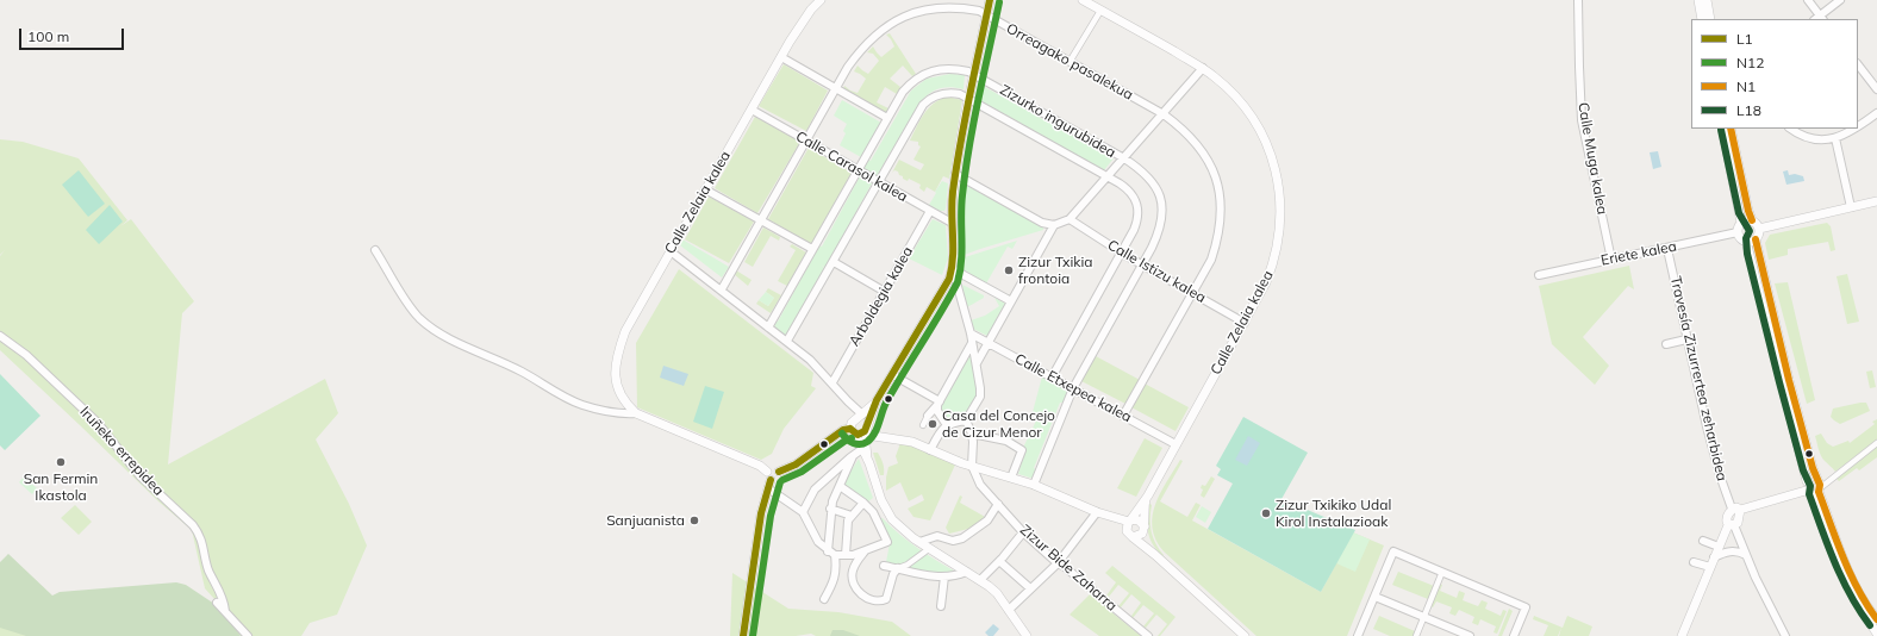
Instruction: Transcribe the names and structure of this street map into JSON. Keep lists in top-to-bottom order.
{
  "streets": {
    "street": [
      "Orreagako pasalekua",
      "Zizurko ingurubidea",
      "Calle Muga kalea",
      "Calle Carasol kalea",
      "Calle Zelaia kalea",
      "Eriete kalea",
      "Calle Istizu kalea",
      "Arboldegia kalea",
      "Travesía Zizurrertea zeharbidea",
      "Calle Etxepea kalea",
      "Iruñeko errepidea",
      "Zizur Bide Zaharra"
    ]
  },
  "crossings": [
    ["Orreagako pasalekua", "Calle Carasol kalea"],
    ["Orreagako pasalekua", "Calle Istizu kalea"],
    ["Orreagako pasalekua", "Calle Etxepea kalea"],
    ["Zizurko ingurubidea", "Calle Carasol kalea"],
    ["Zizurko ingurubidea", "Calle Istizu kalea"],
    ["Zizurko ingurubidea", "Calle Etxepea kalea"],
    ["Calle Muga kalea", "Eriete kalea"],
    ["Calle Carasol kalea", "Calle Zelaia kalea"],
    ["Calle Carasol kalea", "Arboldegia kalea"],
    ["Calle Zelaia kalea", "Calle Istizu kalea"],
    ["Calle Zelaia kalea", "Calle Etxepea kalea"],
    ["Eriete kalea", "Travesía Zizurrertea zeharbidea"]
  ],
  "places": [
    "Zizur Txikia frontoia",
    "Casa del Concejo de Cizur Menor",
    "San Fermin Ikastola",
    "Zizur Txikiko Udal Kirol Instalazioak",
    "Sanjuanista"
  ],
  "lines": [
    "transit line L1",
    "transit line N12",
    "transit line N1",
    "transit line L18"
  ],
  "legend": [
    "L1",
    "N12",
    "N1",
    "L18"
  ],
  "scale_bar": "100 m"
}
